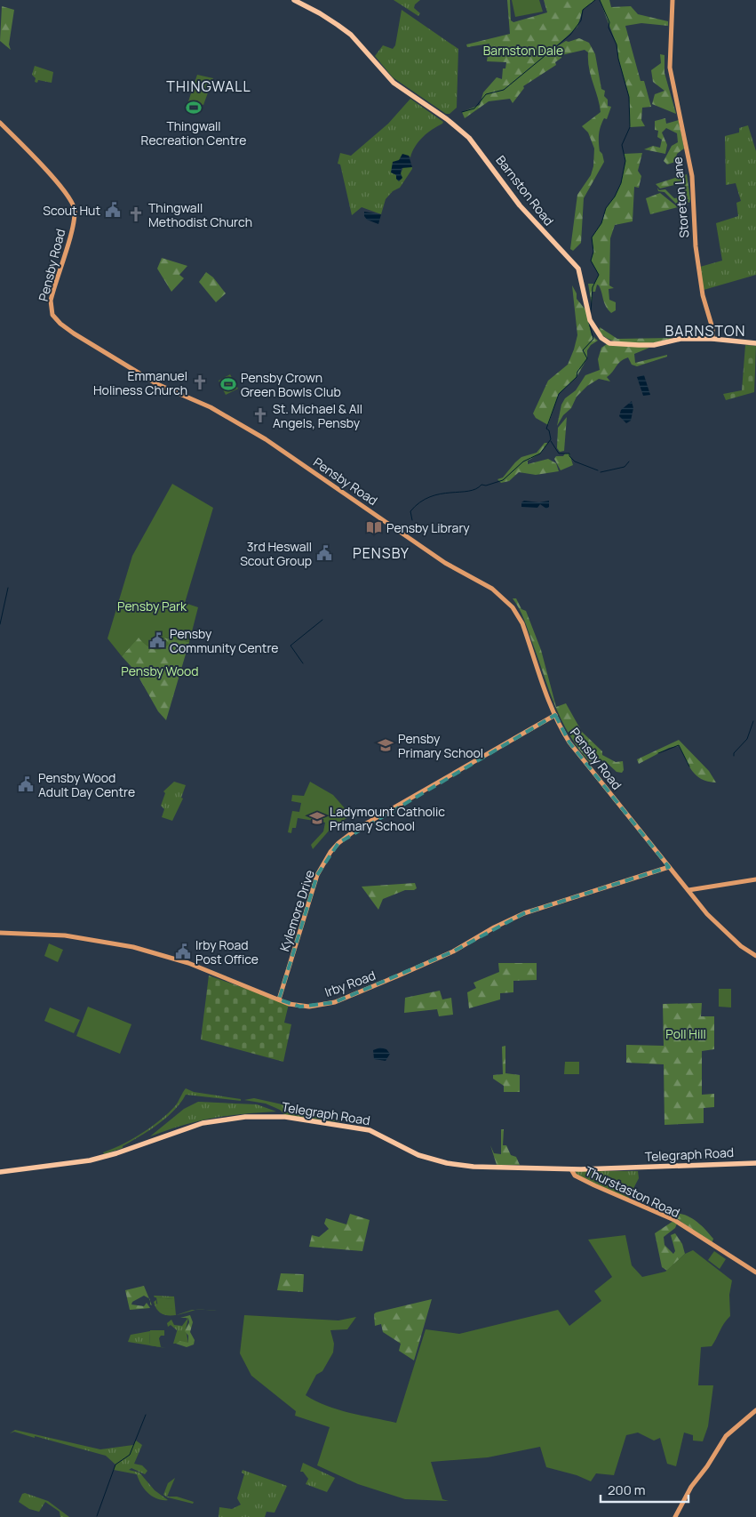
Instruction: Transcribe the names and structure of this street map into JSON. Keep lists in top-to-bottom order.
{
  "streets": {
    "main road": ["Barnston Road", "Telegraph Road"],
    "street": [
      "Storeton Lane",
      "Pensby Road",
      "Kylemore Drive",
      "Irby Road",
      "Thurstaston Road"
    ]
  },
  "crossings": [
    ["Barnston Road", "Storeton Lane"],
    ["Pensby Road", "Kylemore Drive"],
    ["Pensby Road", "Irby Road"],
    ["Kylemore Drive", "Irby Road"],
    ["Telegraph Road", "Thurstaston Road"]
  ],
  "districts": ["THINGWALL", "BARNSTON", "PENSBY"],
  "parks": [
    "Barnston Dale",
    "Pensby Park",
    "Pensby Wood",
    "Poll Hill"
  ],
  "places": {
    "sports": ["Thingwall Recreation Centre", "Pensby Crown Green Bowls Club"],
    "public building": [
      "Scout Hut",
      "3rd Heswall Scout Group",
      "Pensby Community Centre",
      "Pensby Wood Adult Day Centre",
      "Irby Road Post Office"
    ],
    "church": ["Thingwall Methodist Church", "Emmanuel Holiness Church", "St. Michael & All Angels, Pensby"],
    "library": ["Pensby Library"],
    "school or university": ["Pensby Primary School", "Ladymount Catholic Primary School"]
  },
  "scale_bar": "200 m"
}
